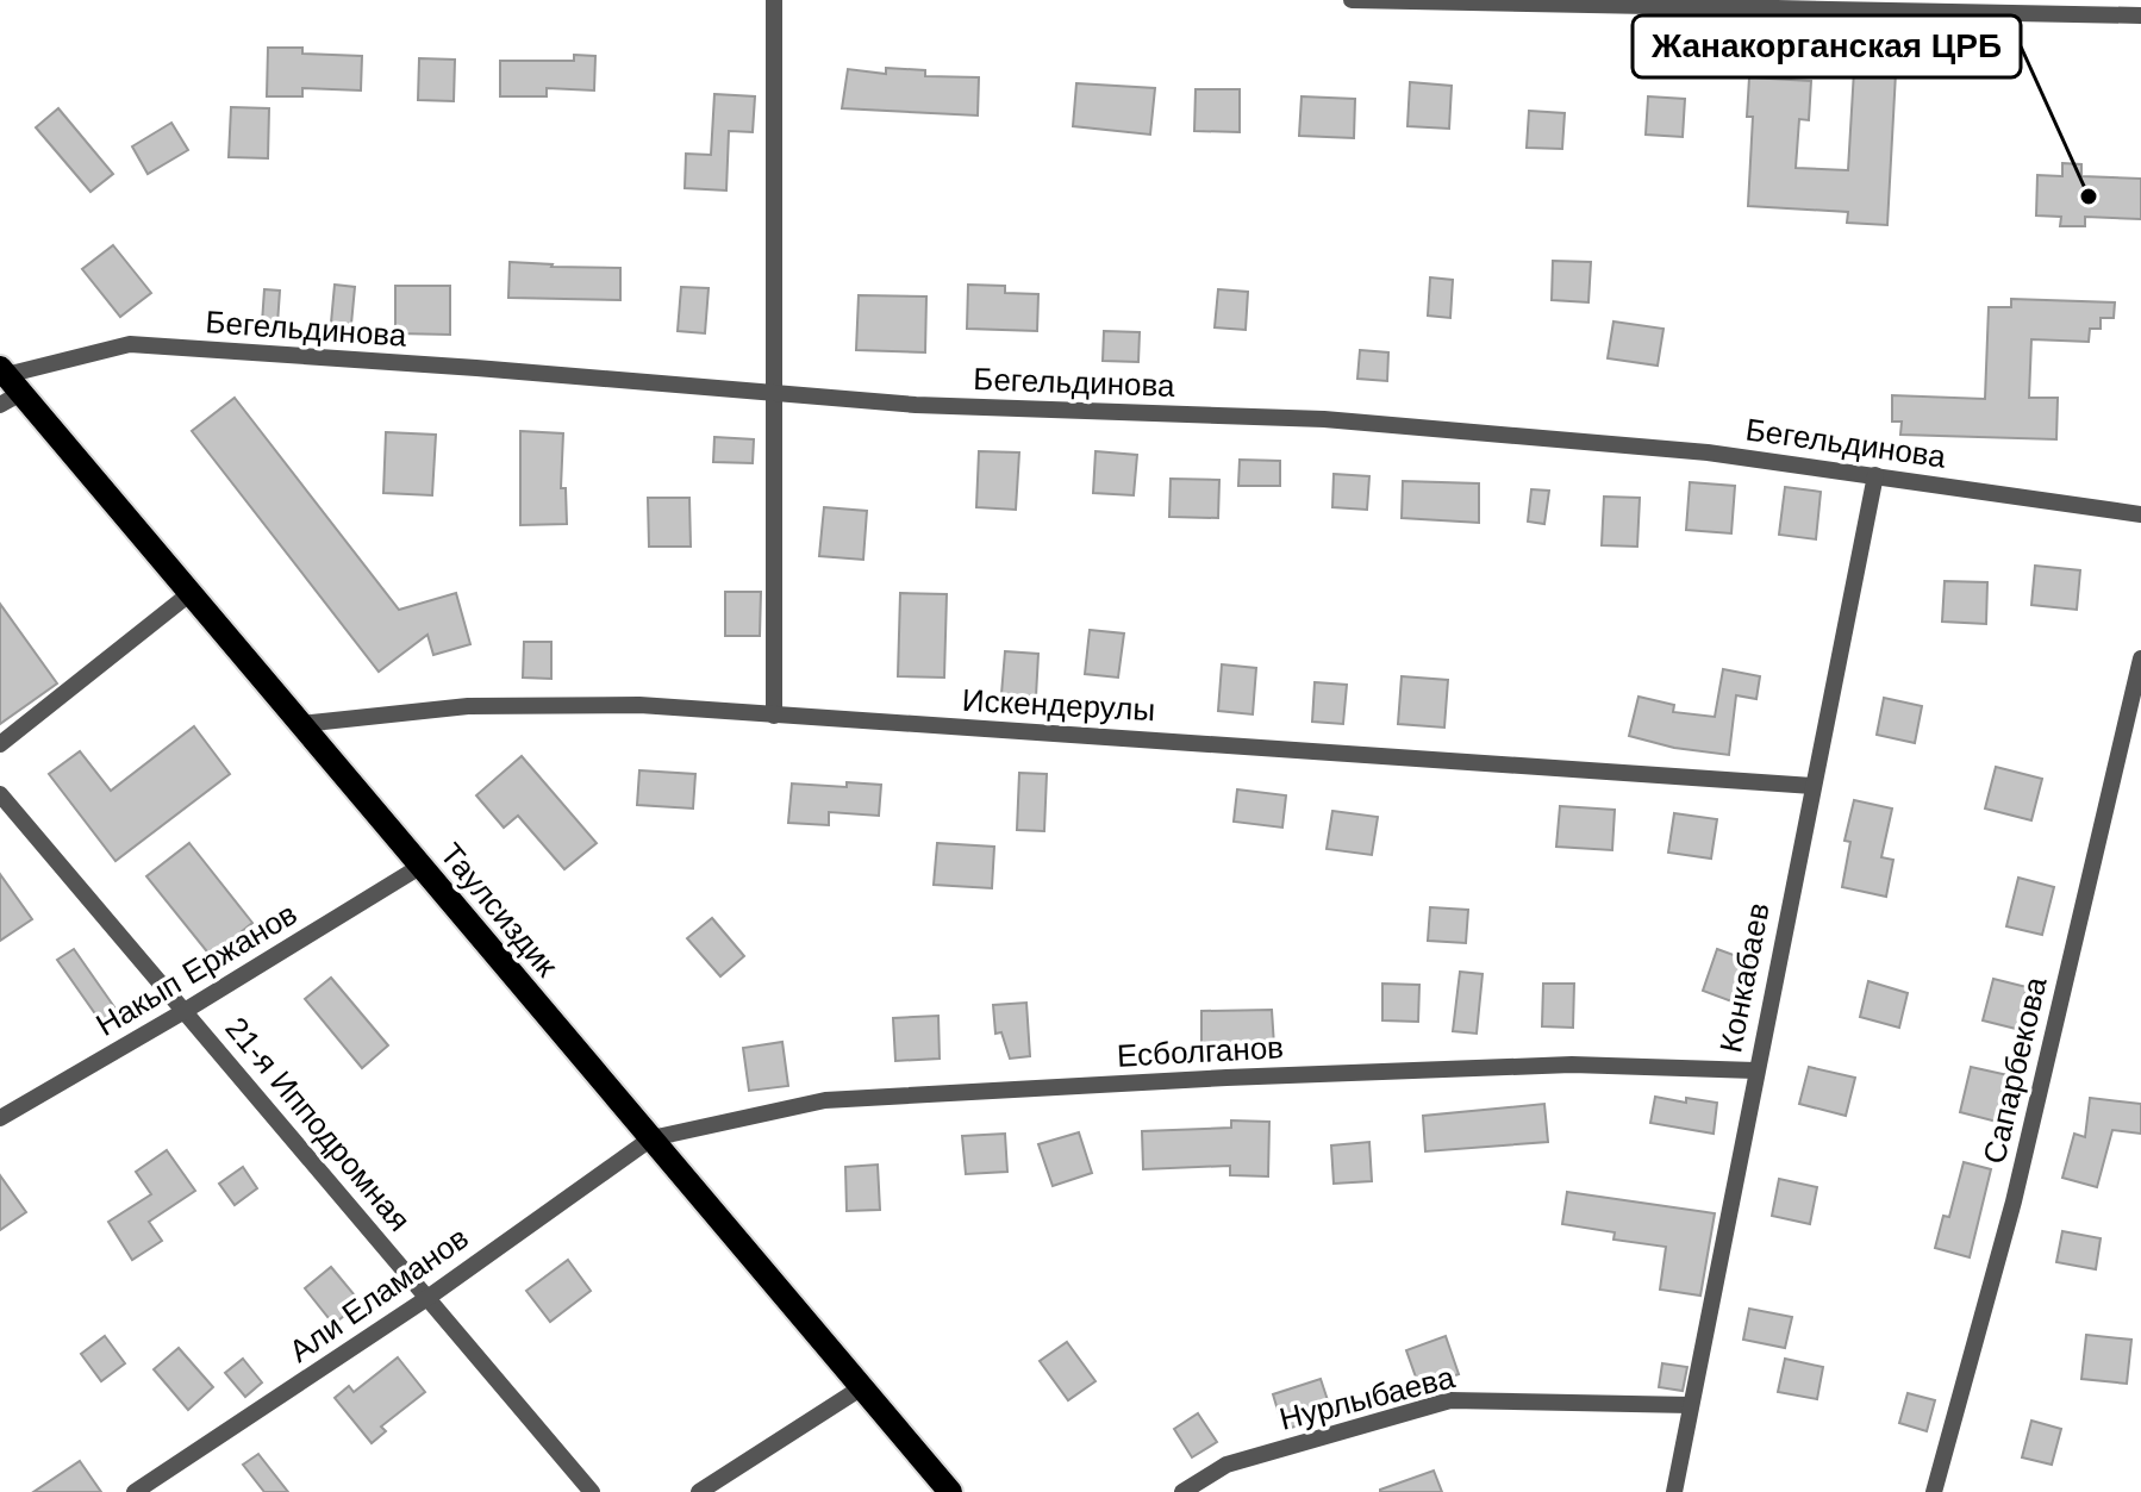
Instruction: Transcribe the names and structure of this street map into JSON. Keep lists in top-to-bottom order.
{
  "streets": {
    "main road": ["Таулсиздик"],
    "street": [
      "Бегельдинова",
      "Искендерулы",
      "Накып Ержанов",
      "Конкабаев",
      "Есболганов",
      "Сапарбекова",
      "21-я Ипподромная",
      "Али Еламанов",
      "Нурлыбаева"
    ]
  },
  "crossings": [
    ["Бегельдинова", "Таулсиздик"],
    ["Бегельдинова", "Конкабаев"],
    ["Искендерулы", "Таулсиздик"],
    ["Искендерулы", "Конкабаев"],
    ["Таулсиздик", "Накып Ержанов"],
    ["Таулсиздик", "Есболганов"],
    ["Таулсиздик", "Али Еламанов"],
    ["Накып Ержанов", "21-я Ипподромная"],
    ["Конкабаев", "Есболганов"],
    ["Конкабаев", "Нурлыбаева"],
    ["Есболганов", "Али Еламанов"],
    ["21-я Ипподромная", "Али Еламанов"]
  ],
  "places": ["Жанакорганская ЦРБ"]
}
